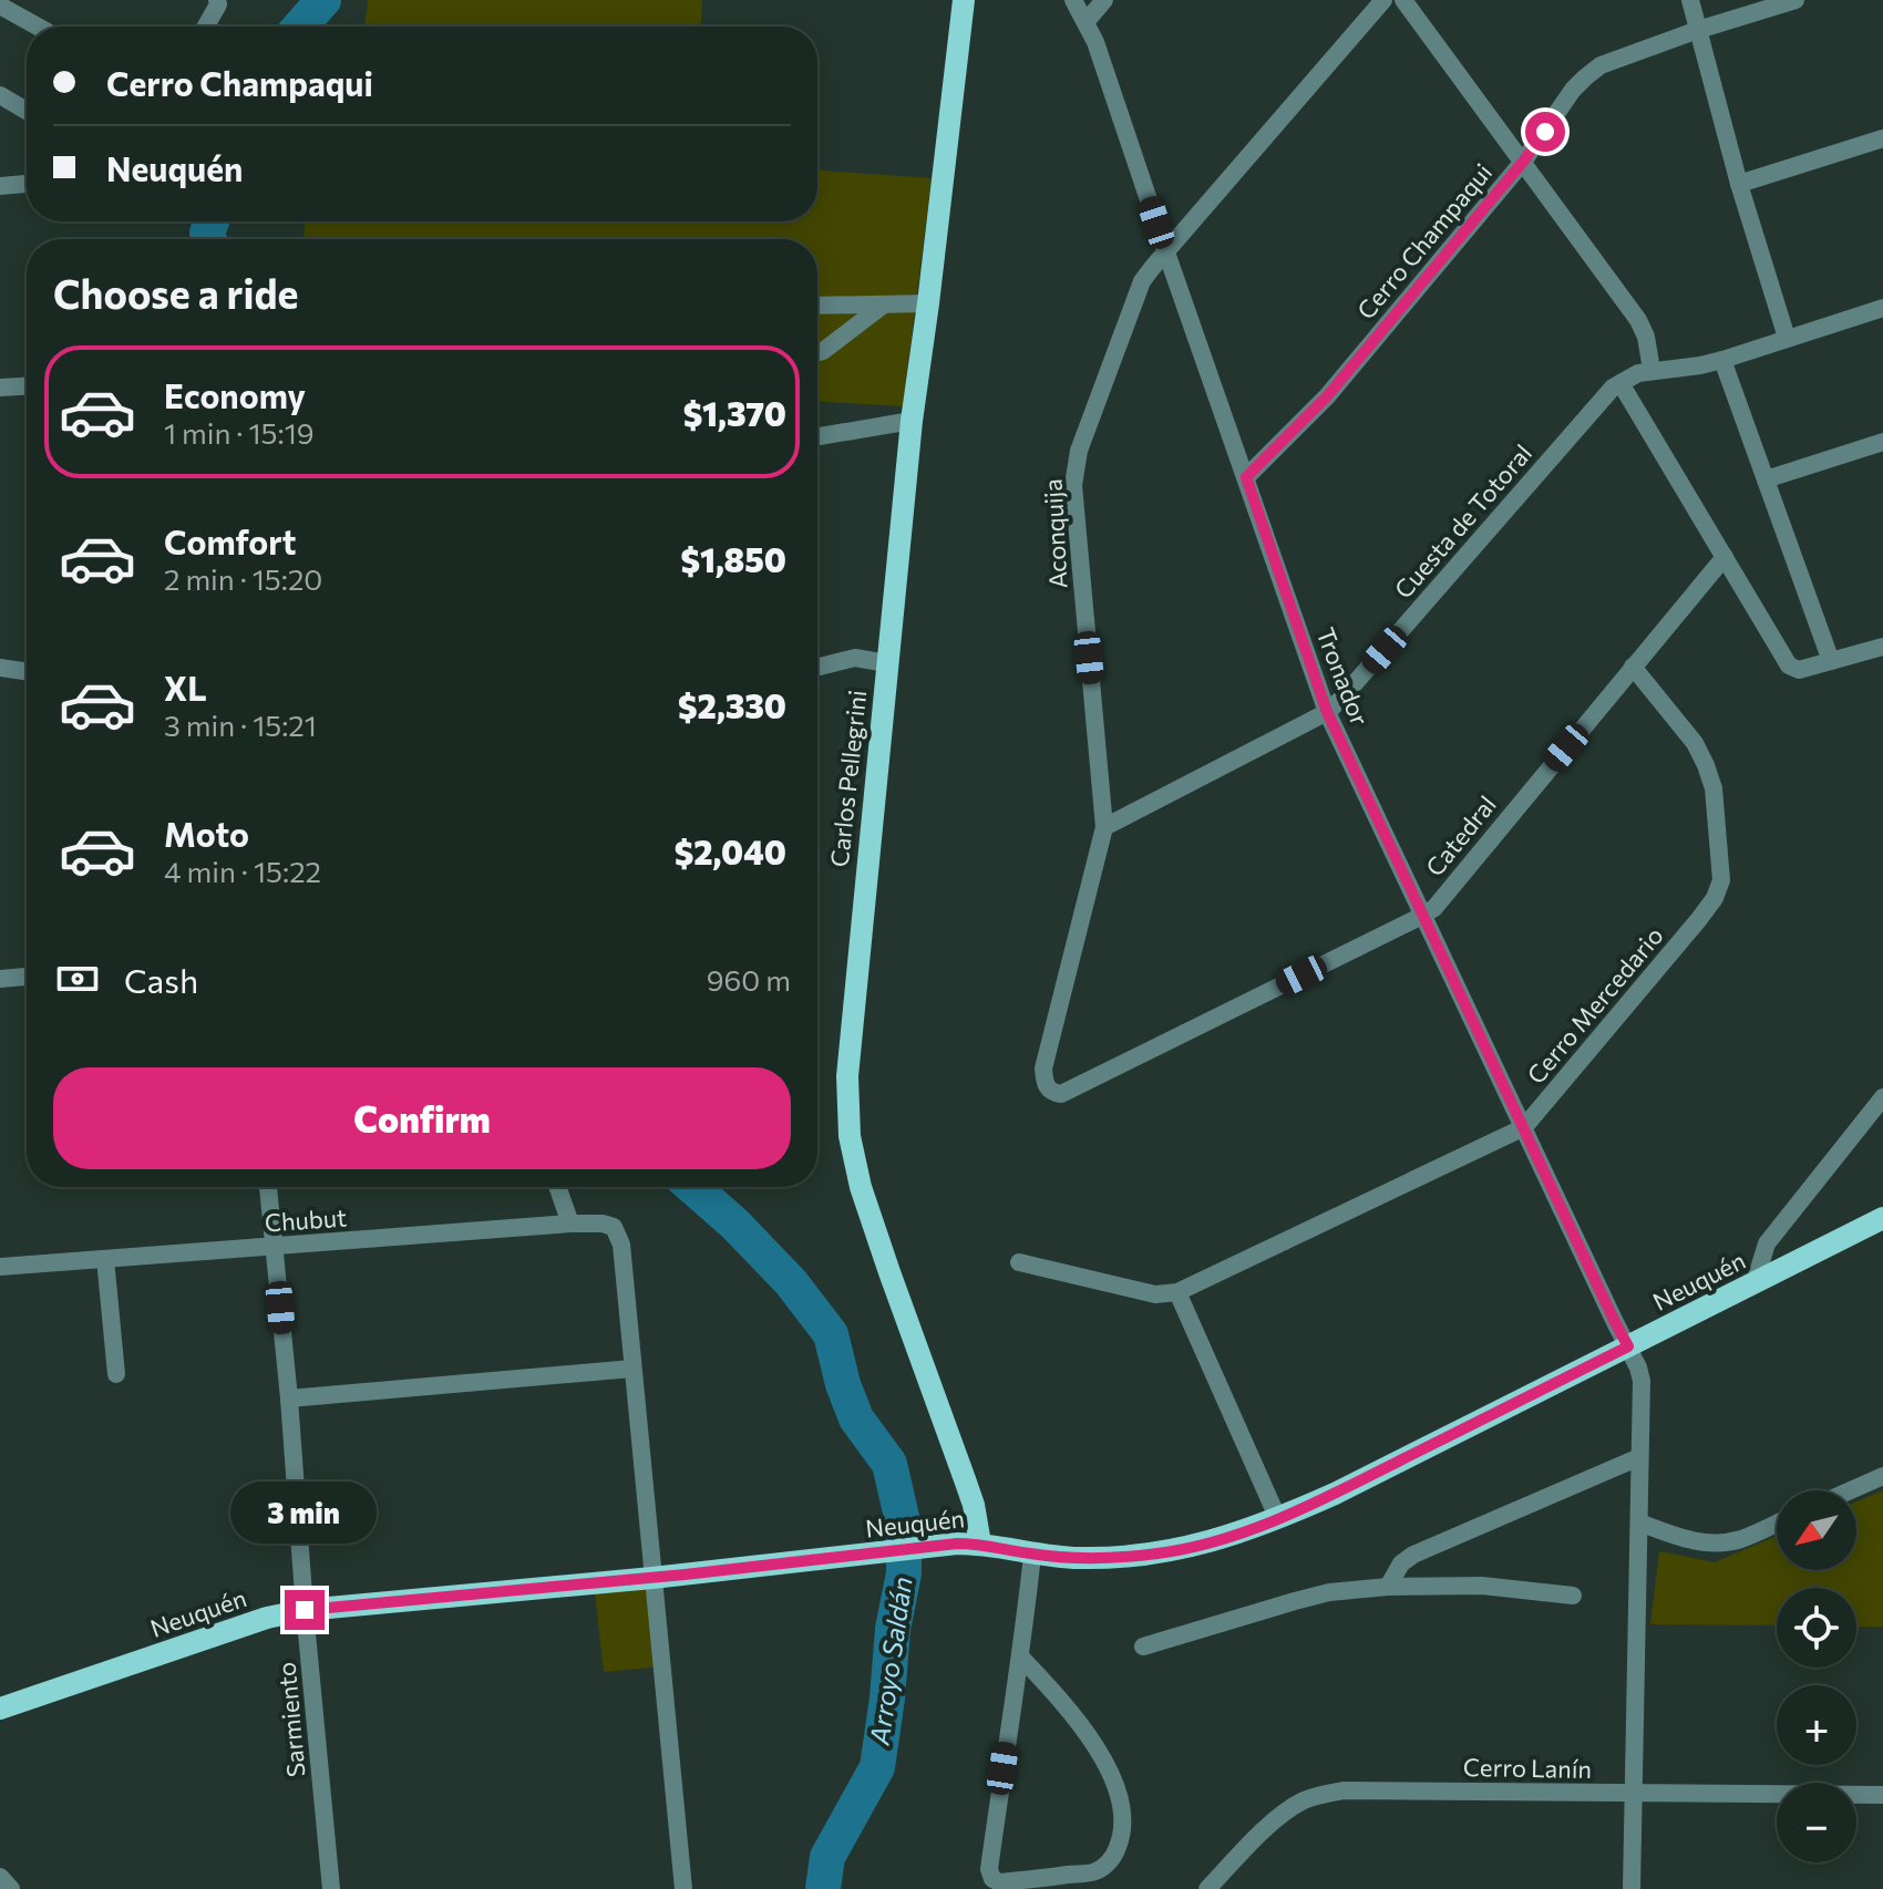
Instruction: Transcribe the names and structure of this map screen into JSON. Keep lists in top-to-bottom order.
{
  "streets": {
    "main road": ["Carlos Pellegrini", "Neuquén"],
    "street": [
      "Cerro Champaqui",
      "Cuesta de Totoral",
      "Aconquija",
      "Tronador",
      "Catedral",
      "Cerro Mercedario",
      "Chubut",
      "Sarmiento",
      "Cerro Lanín"
    ]
  },
  "crossings": [
    ["Cerro Champaqui", "Tronador"],
    ["Cuesta de Totoral", "Aconquija"],
    ["Cuesta de Totoral", "Tronador"],
    ["Aconquija", "Tronador"],
    ["Aconquija", "Catedral"],
    ["Tronador", "Catedral"],
    ["Tronador", "Cerro Mercedario"],
    ["Tronador", "Neuquén"],
    ["Tronador", "Cerro Lanín"],
    ["Carlos Pellegrini", "Neuquén"],
    ["Catedral", "Cerro Mercedario"],
    ["Chubut", "Sarmiento"],
    ["Neuquén", "Sarmiento"]
  ],
  "water": ["Arroyo Saldán"],
  "north": "bottom left",
  "page": {
    "banner": ["Cerro Champaqui", "Neuquén"],
    "heading": "Choose a ride",
    "list": [
      {
        "name": "Economy",
        "note": "1 min · 15:19",
        "value": "$1,370"
      },
      {
        "name": "Comfort",
        "note": "2 min · 15:20",
        "value": "$1,850"
      },
      {
        "name": "XL",
        "note": "3 min · 15:21",
        "value": "$2,330"
      },
      {
        "name": "Moto",
        "note": "4 min · 15:22",
        "value": "$2,040"
      }
    ],
    "pay": ["Cash", "960 m"],
    "buttons": "Confirm",
    "bubble": "3 min",
    "map_buttons": ["+", "−"]
  }
}
